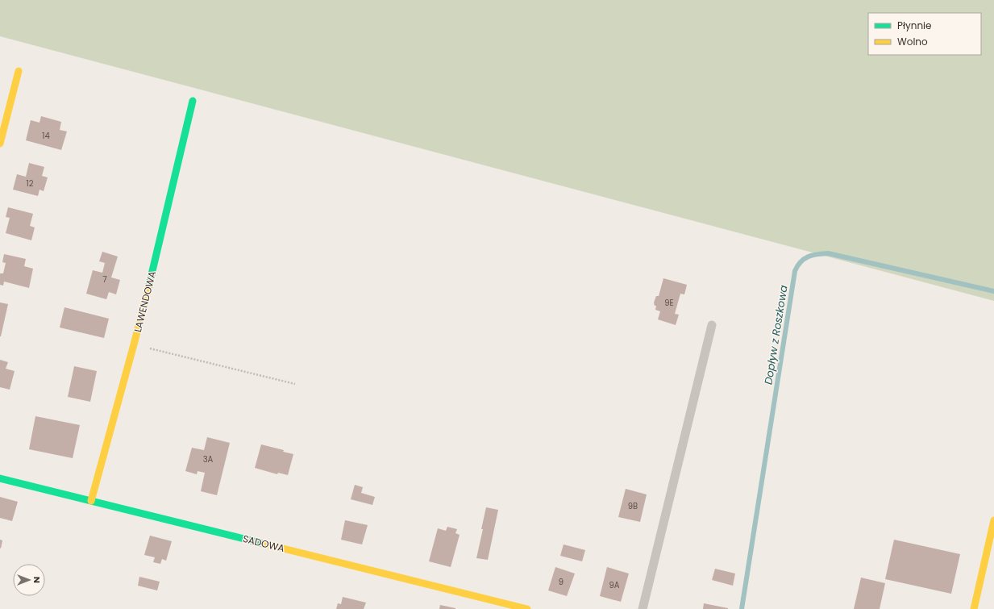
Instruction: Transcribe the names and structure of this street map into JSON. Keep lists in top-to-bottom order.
{
  "streets": {
    "street": ["LAWENDOWA", "SADOWA"]
  },
  "crossings": [
    ["LAWENDOWA", "SADOWA"]
  ],
  "water": ["Dopływ z Roszkowa"],
  "house_numbers": [
    "14",
    "12",
    "7",
    "9E",
    "3A",
    "9B",
    "9",
    "9A"
  ],
  "legend": ["Płynnie", "Wolno"],
  "north": "right"
}
